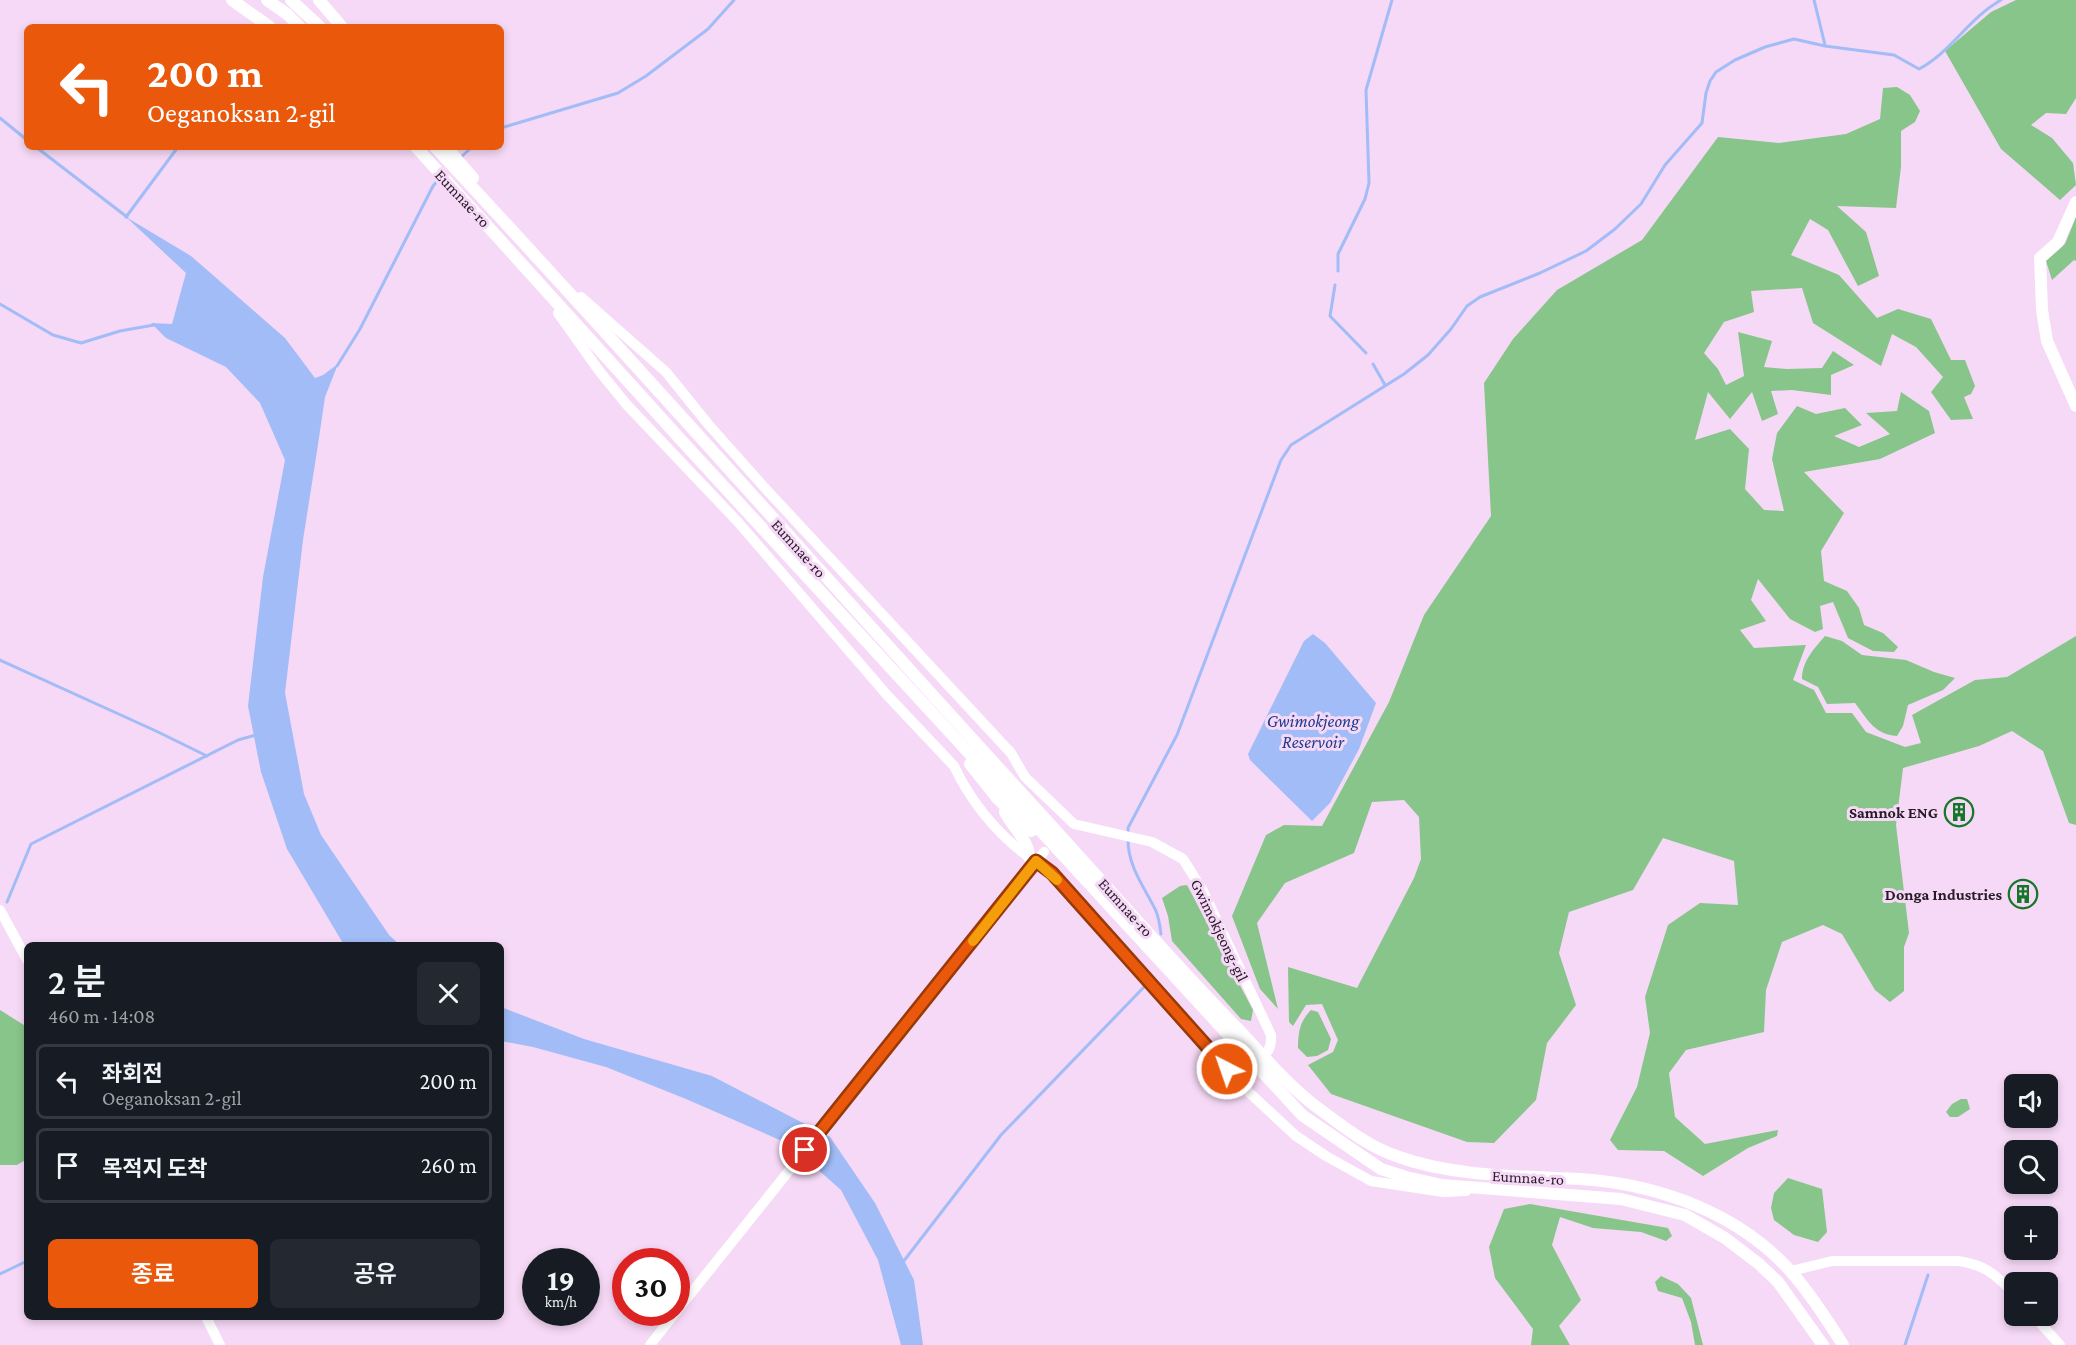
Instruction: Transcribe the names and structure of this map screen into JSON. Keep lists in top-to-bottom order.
{
  "streets": {
    "street": ["Eumnae-ro", "Gwimokjeong-gil"]
  },
  "crossings": [
    ["Eumnae-ro", "Gwimokjeong-gil"]
  ],
  "water": ["Gwimokjeong Reservoir"],
  "places": {
    "building": ["Samnok ENG", "Donga Industries"]
  },
  "page": {
    "turn": ["200 m", "Oeganoksan 2-gil"],
    "heading": ["2 분", "460 m · 14:08"],
    "list": [
      {
        "name": "좌회전",
        "note": "Oeganoksan 2-gil",
        "value": "200 m"
      },
      {
        "name": "목적지 도착",
        "value": "260 m"
      }
    ],
    "map_buttons": ["+", "−"],
    "buttons": ["종료", "공유"],
    "speed": "19 km/h",
    "limit": "30"
  }
}
